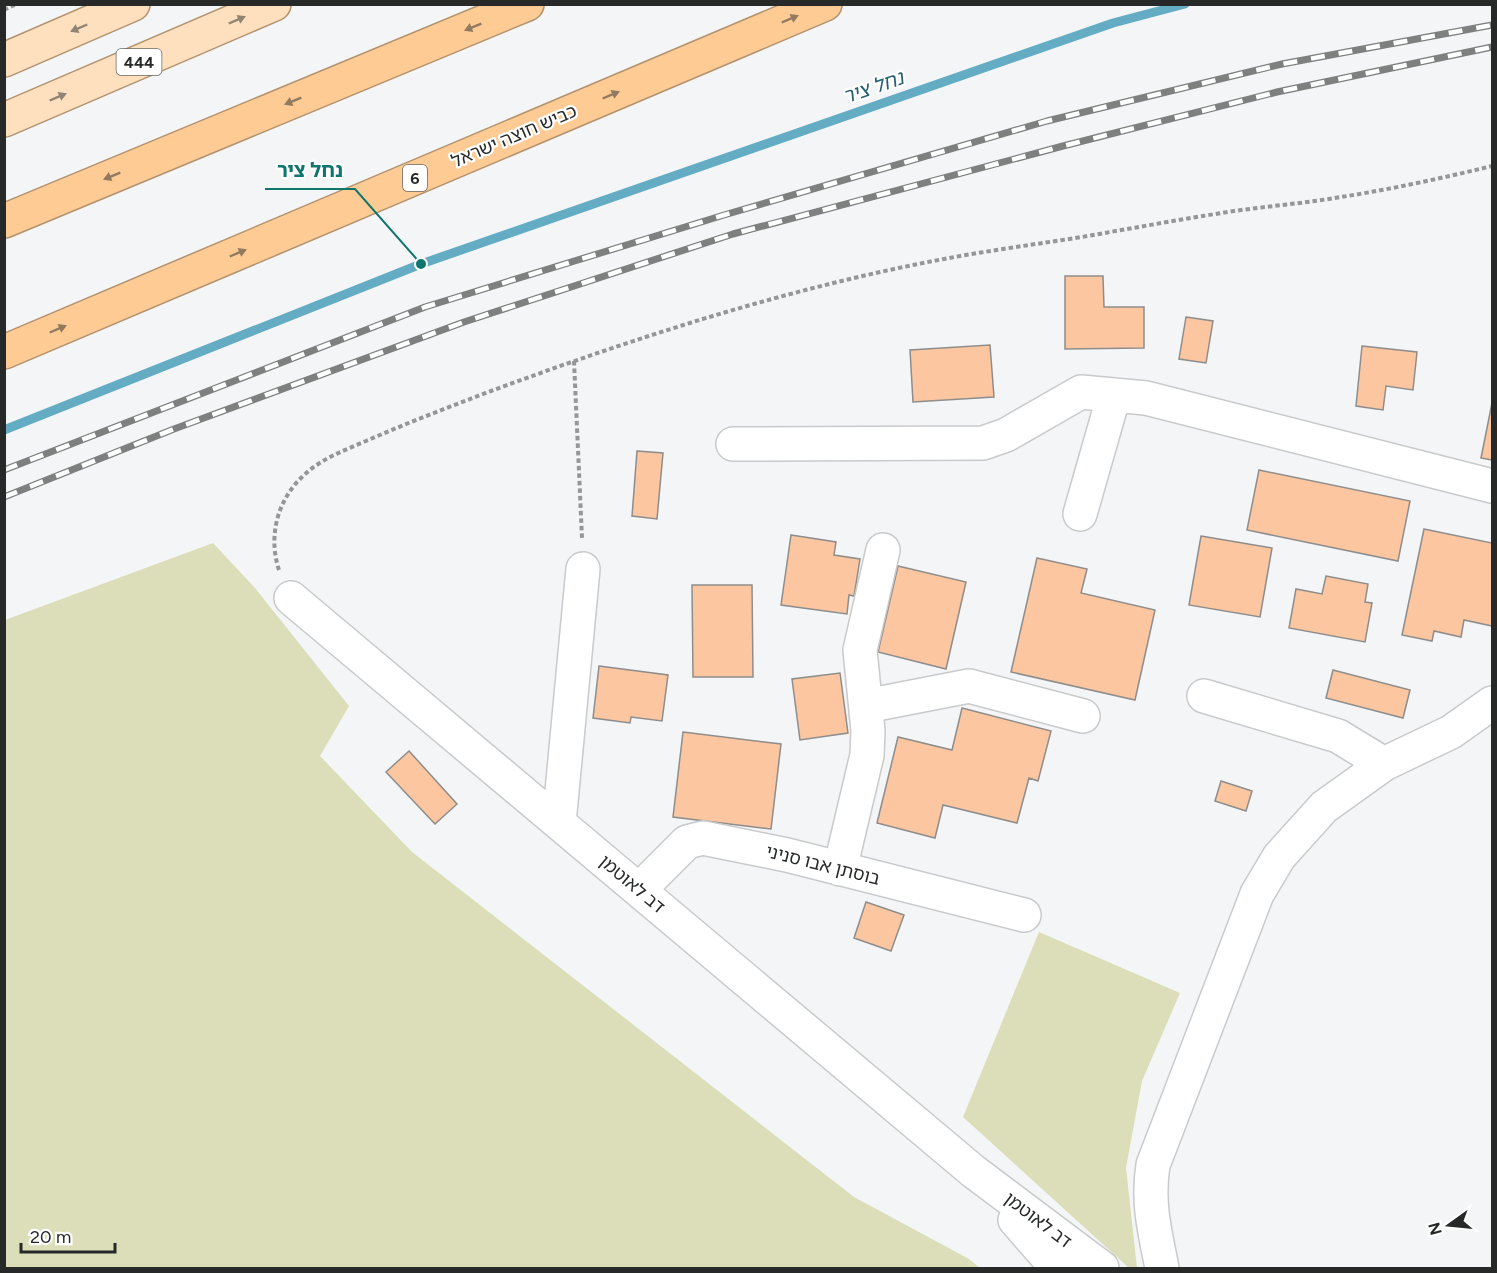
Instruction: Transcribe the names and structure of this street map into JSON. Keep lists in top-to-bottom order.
{
  "streets": {
    "highway": ["כביש חוצה ישראל", "6"],
    "main road": ["444"],
    "street": ["בוסתן אבו סניני", "דב לאוטמן"]
  },
  "crossings": [
    ["בוסתן אבו סניני", "דב לאוטמן"]
  ],
  "water": ["נחל ציר"],
  "places": ["נחל ציר"],
  "scale_bar": "20 m",
  "north": "left"
}
